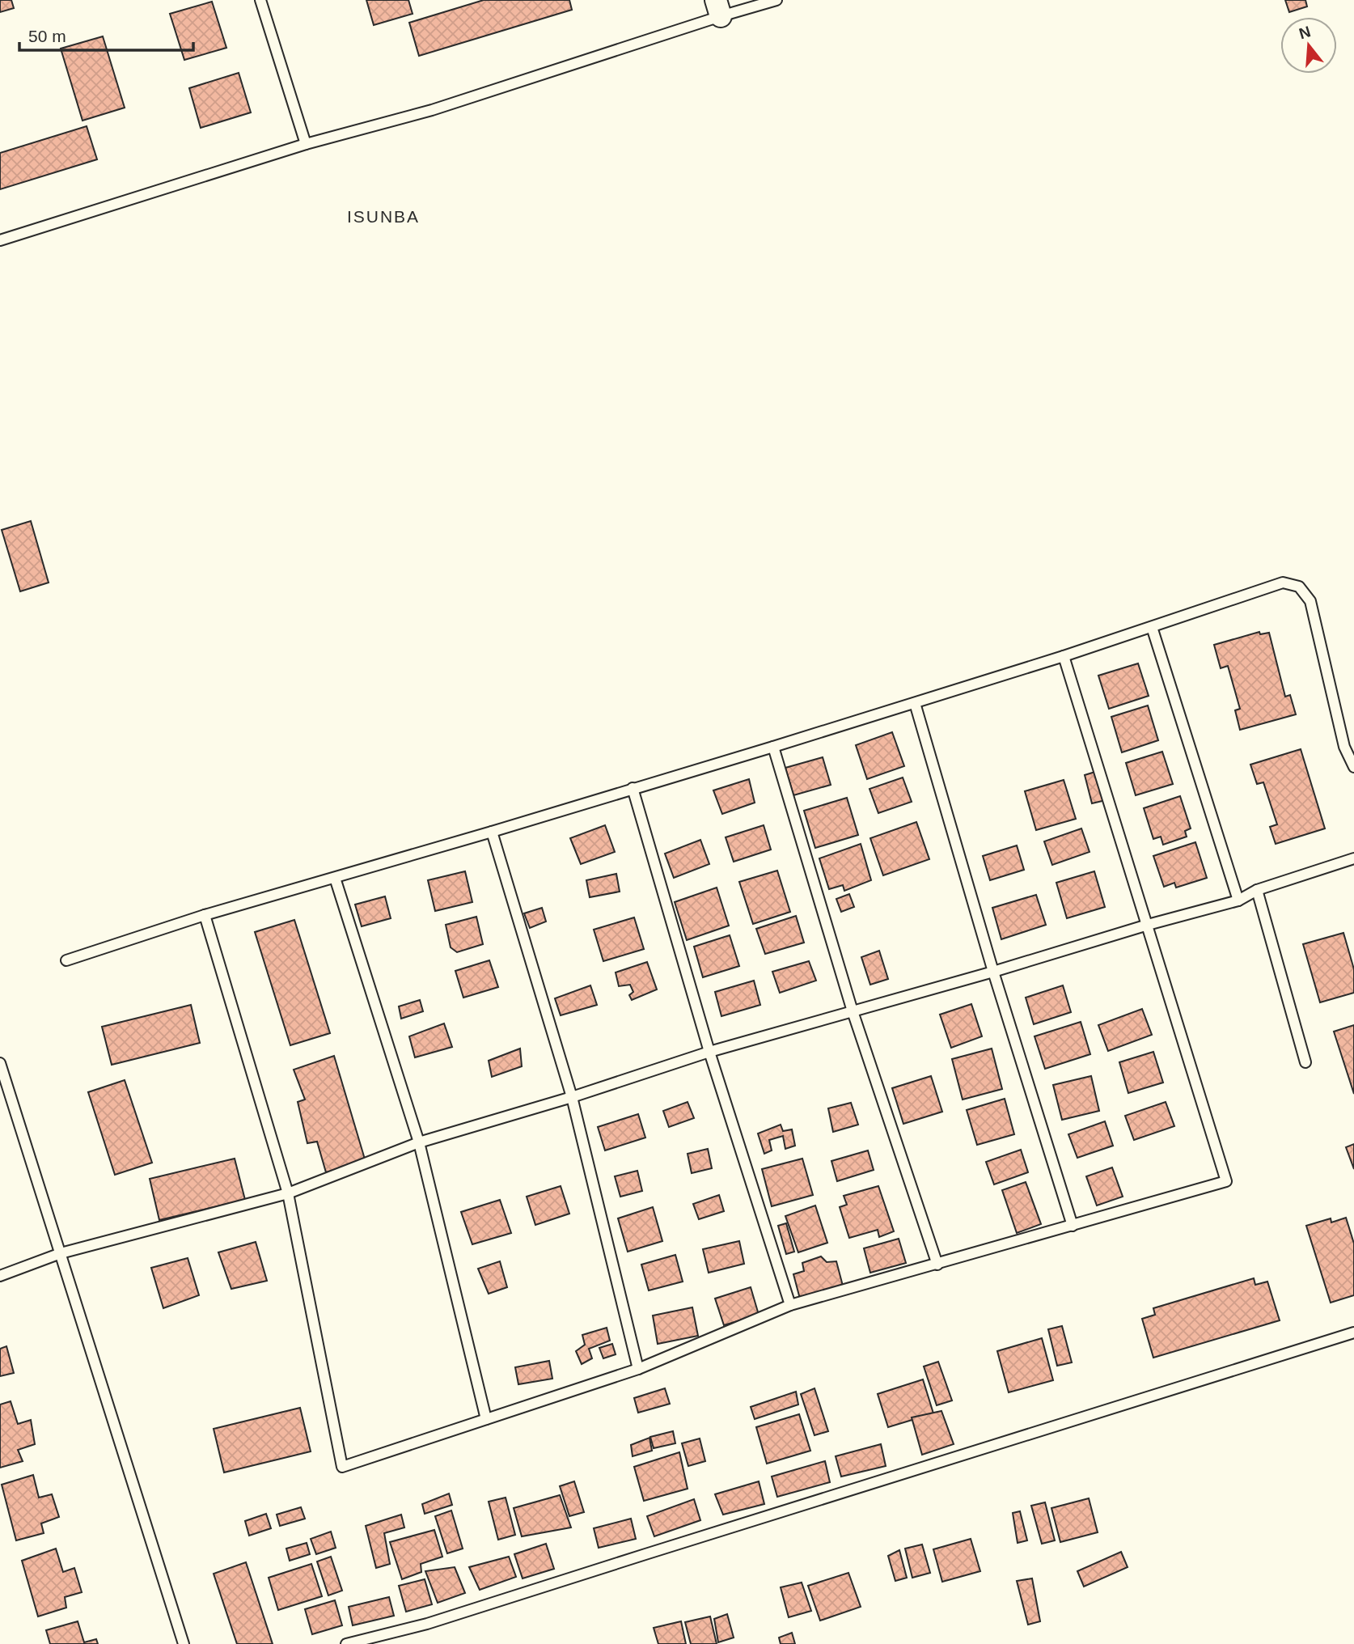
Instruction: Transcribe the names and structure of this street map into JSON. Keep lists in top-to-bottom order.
{
  "districts": ["ISUNBA"],
  "scale_bar": "50 m",
  "north": "top"
}
